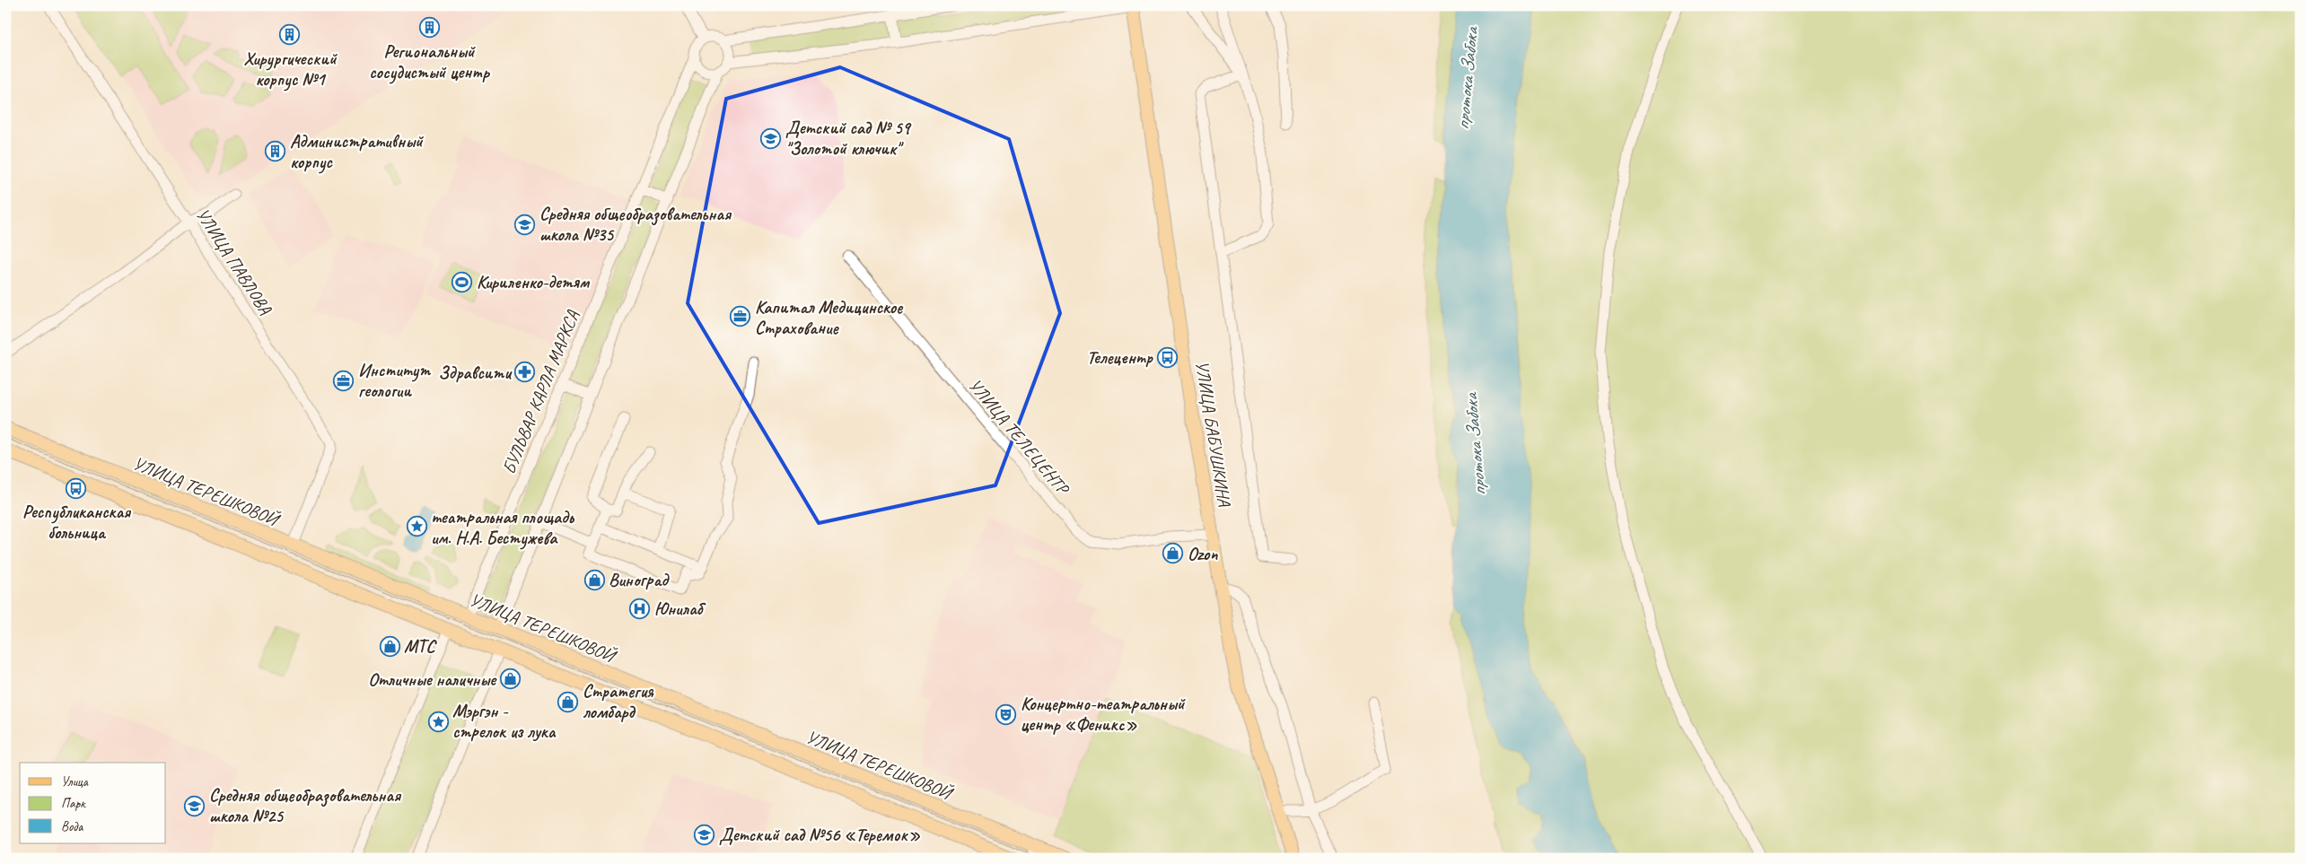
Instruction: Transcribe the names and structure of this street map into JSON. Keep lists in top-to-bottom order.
{
  "streets": {
    "main road": ["УЛИЦА БАБУШКИНА", "УЛИЦА ТЕРЕШКОВОЙ"],
    "street": ["УЛИЦА ПАВЛОВА", "БУЛЬВАР КАРЛА МАРКСА", "УЛИЦА ТЕЛЕЦЕНТР"]
  },
  "crossings": [
    ["УЛИЦА ПАВЛОВА", "УЛИЦА ТЕРЕШКОВОЙ"],
    ["БУЛЬВАР КАРЛА МАРКСА", "УЛИЦА ТЕРЕШКОВОЙ"],
    ["УЛИЦА БАБУШКИНА", "УЛИЦА ТЕЛЕЦЕНТР"]
  ],
  "water": ["протока Забока"],
  "places": {
    "building": ["Региональный сосудистый центр", "Хирургический корпус №1", "Административный корпус"],
    "school or university": [
      "Детский сад № 59 \"Золотой ключик\"",
      "Средняя общеобразовательная школа №35",
      "Средняя общеобразовательная школа №25",
      "Детский сад №56 «Теремок»"
    ],
    "sports": ["Кириленко-детям"],
    "office": ["Капитал Медицинское Страхование", "Институт геологии"],
    "bus stop": ["Телецентр", "Республиканская больница"],
    "pharmacy": ["Здравсити"],
    "place": ["театральная площадь им. Н.А. Бестужева", "Мэргэн - стрелок из лука"],
    "shop": [
      "Ozon",
      "Виноград",
      "МТС",
      "Отличные наличные",
      "Стратегия ломбард"
    ],
    "hospital": ["Юнилаб"],
    "theatre": ["Концертно-театральный центр «Феникс»"]
  },
  "legend": ["Улица", "Парк", "Вода"]
}
